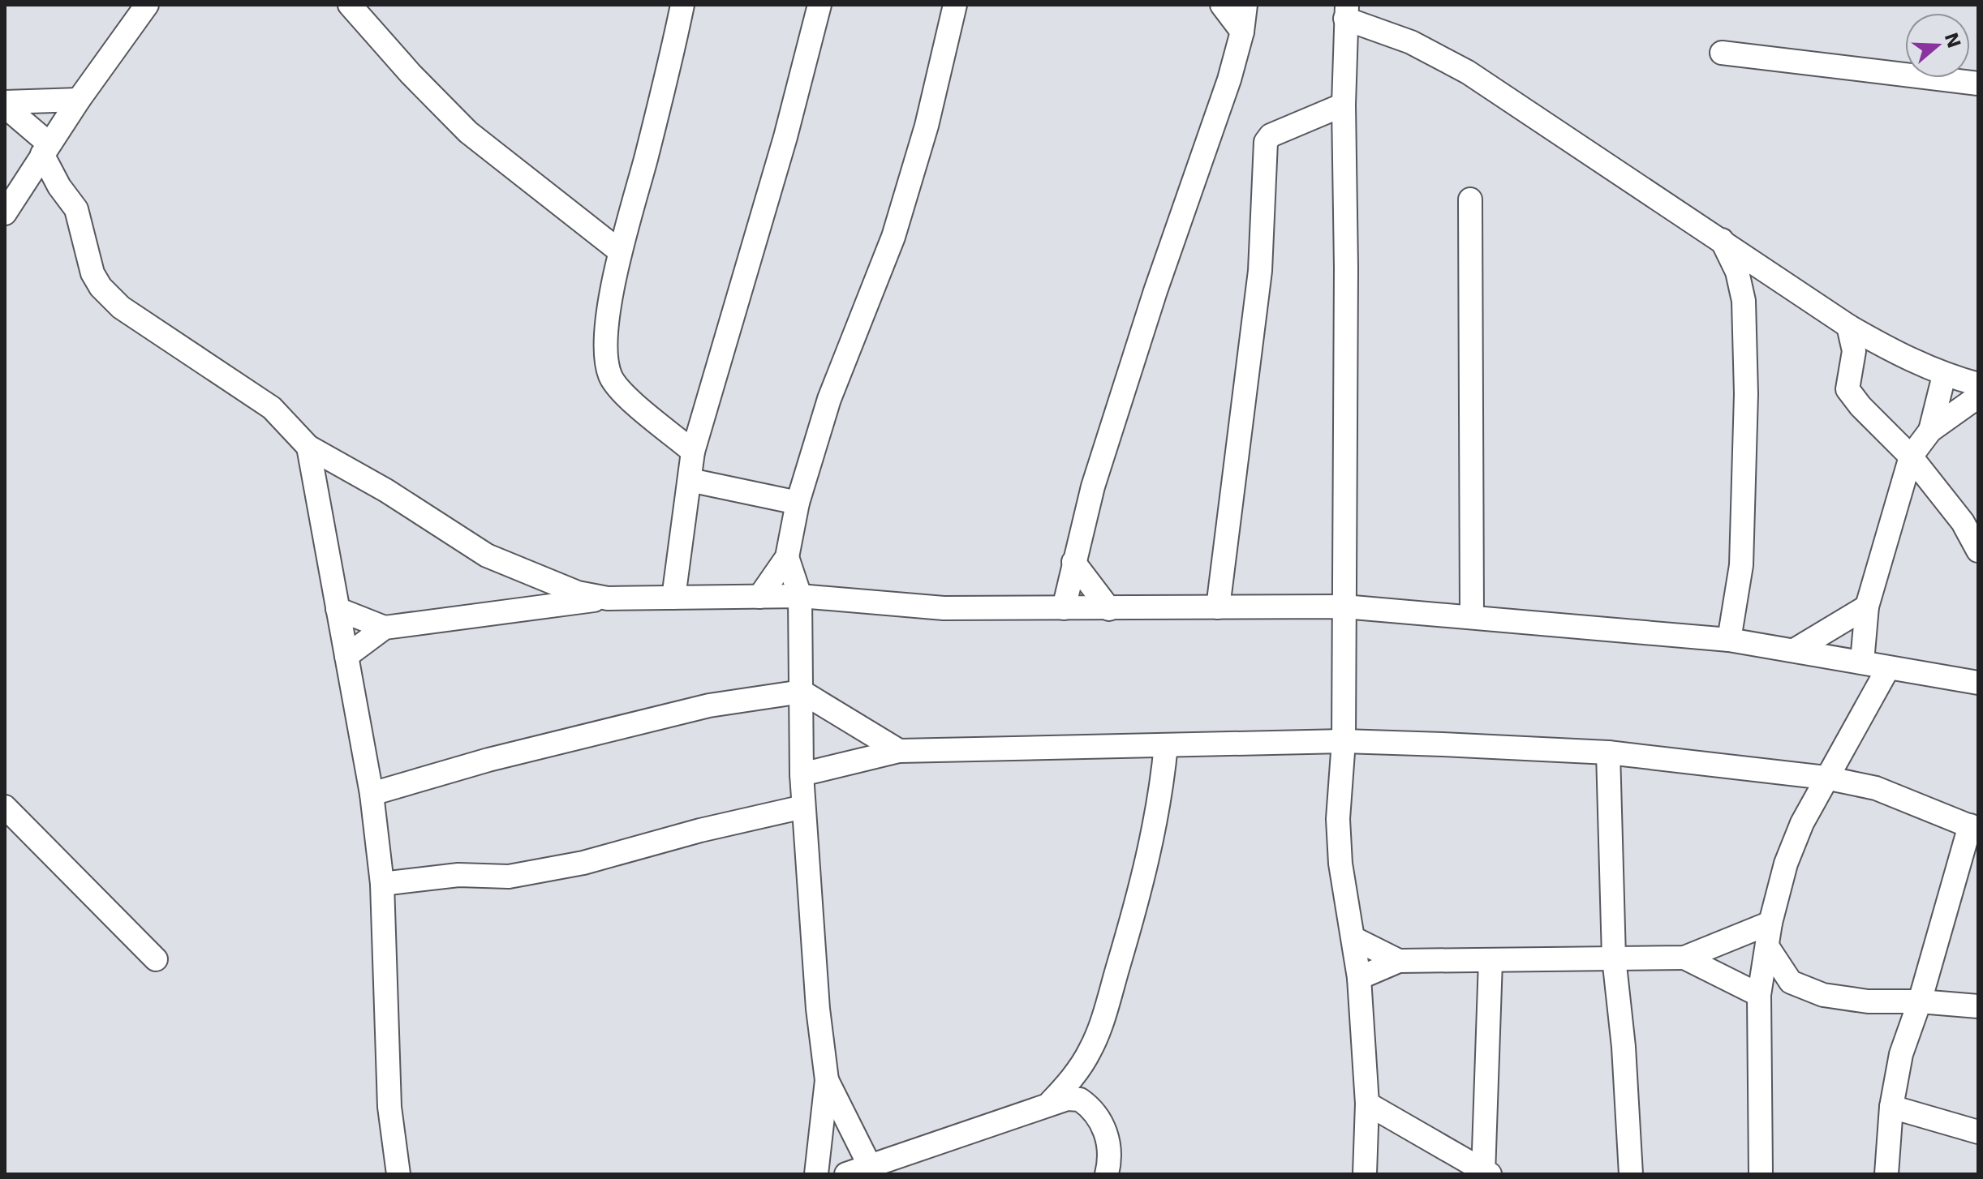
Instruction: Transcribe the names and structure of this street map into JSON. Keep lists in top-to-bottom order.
{
  "north": "right"
}
